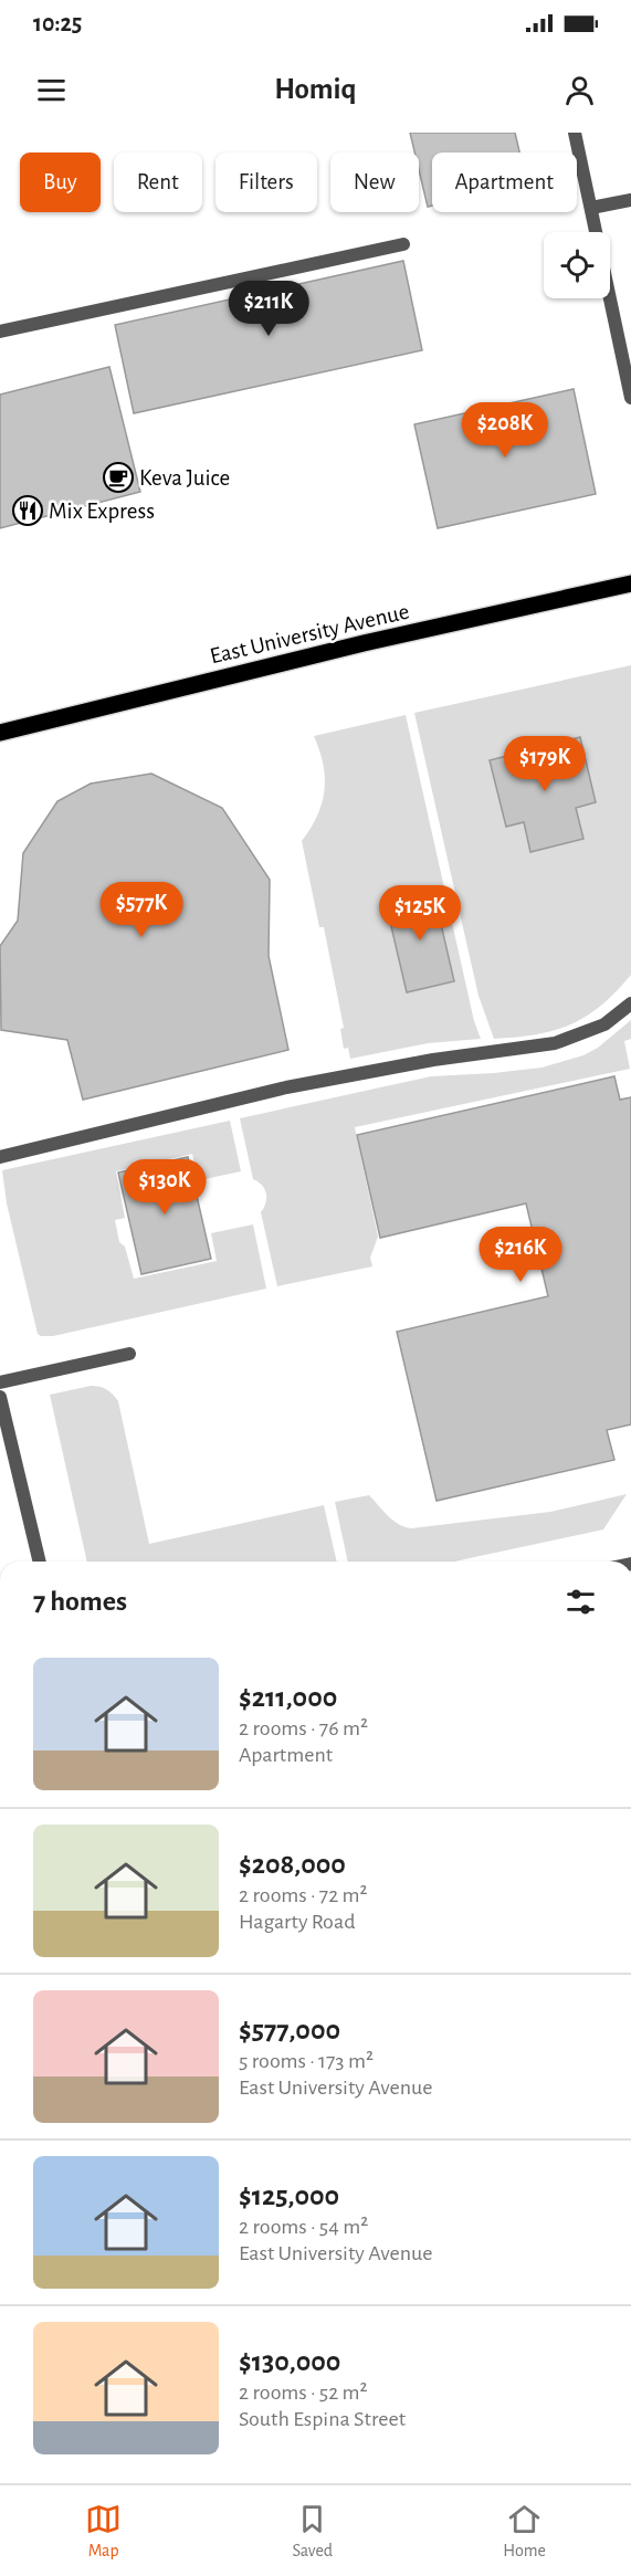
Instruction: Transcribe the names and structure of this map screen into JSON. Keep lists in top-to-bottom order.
{
  "streets": {
    "main road": ["East University Avenue"]
  },
  "places": {
    "cafe": ["Keva Juice"],
    "restaurant": ["Mix Express"]
  },
  "page": {
    "status": "10:25",
    "header": "Homiq",
    "chip": [
      "Buy",
      "Rent",
      "Filters",
      "New",
      "Apartment"
    ],
    "price": [
      "$211K",
      "$208K",
      "$179K",
      "$577K",
      "$125K",
      "$130K",
      "$216K"
    ],
    "heading": "7 homes",
    "list": [
      {
        "name": "$211,000",
        "note": "2 rooms · 76 m² · Apartment"
      },
      {
        "name": "$208,000",
        "note": "2 rooms · 72 m² · Hagarty Road"
      },
      {
        "name": "$577,000",
        "note": "5 rooms · 173 m² · East University Avenue"
      },
      {
        "name": "$125,000",
        "note": "2 rooms · 54 m² · East University Avenue"
      },
      {
        "name": "$130,000",
        "note": "2 rooms · 52 m² · South Espina Street"
      }
    ],
    "tabs": ["Map", "Saved", "Home"]
  }
}
